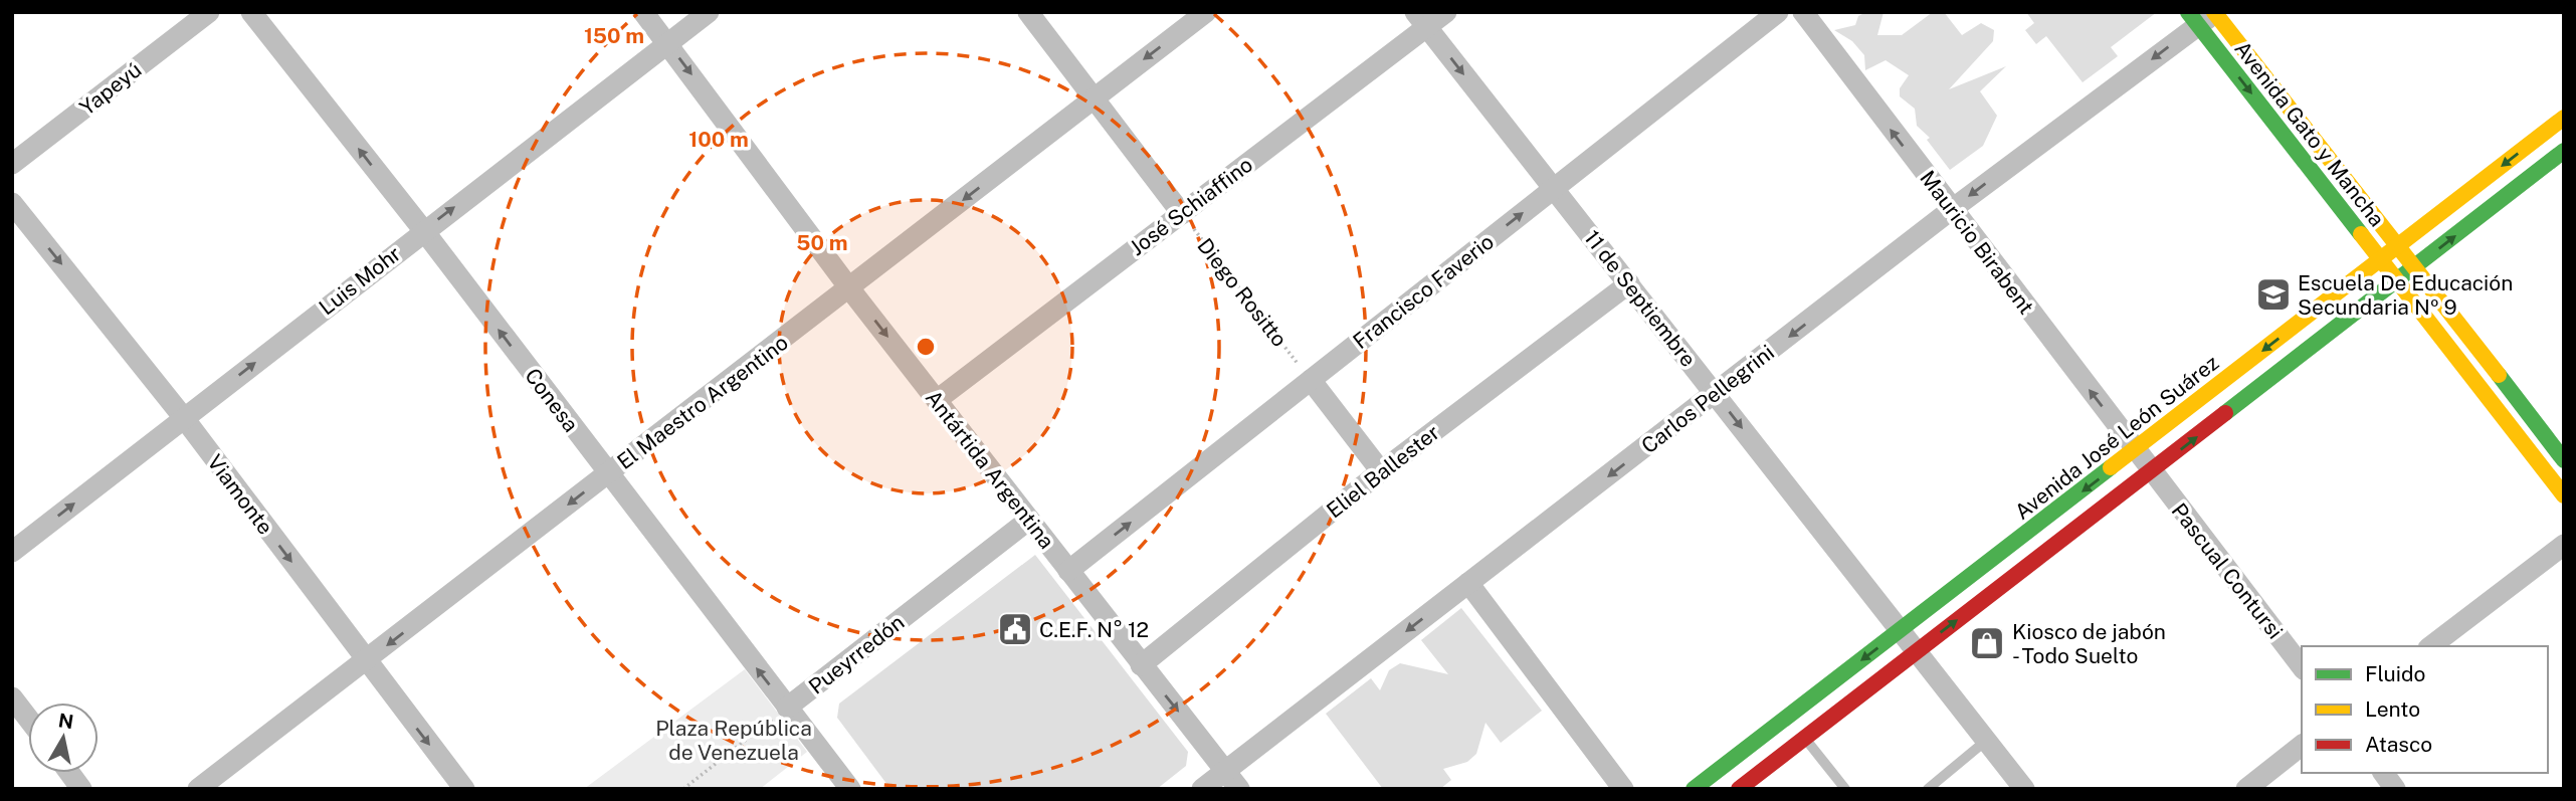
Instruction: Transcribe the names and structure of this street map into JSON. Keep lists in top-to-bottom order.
{
  "streets": {
    "main road": ["Avenida Gato y Mancha", "Avenida José León Suárez"],
    "street": [
      "Yapeyú",
      "José Schiaffino",
      "Mauricio Birabent",
      "Luis Mohr",
      "Francisco Faverio",
      "11 de Septiembre",
      "Carlos Pellegrini",
      "Conesa",
      "El Maestro Argentino",
      "Antártida Argentina",
      "Eliel Ballester",
      "Viamonte",
      "Pascual Contursi",
      "Pueyrredón"
    ],
    "path": ["Diego Rositto"]
  },
  "crossings": [
    ["Avenida Gato y Mancha", "Carlos Pellegrini"],
    ["Avenida Gato y Mancha", "Avenida José León Suárez"],
    ["José Schiaffino", "Diego Rositto"],
    ["José Schiaffino", "11 de Septiembre"],
    ["José Schiaffino", "Antártida Argentina"],
    ["Mauricio Birabent", "Carlos Pellegrini"],
    ["Mauricio Birabent", "Avenida José León Suárez"],
    ["Mauricio Birabent", "Pascual Contursi"],
    ["Luis Mohr", "Conesa"],
    ["Luis Mohr", "Antártida Argentina"],
    ["Luis Mohr", "Viamonte"],
    ["Francisco Faverio", "Diego Rositto"],
    ["Francisco Faverio", "11 de Septiembre"],
    ["Francisco Faverio", "Antártida Argentina"],
    ["11 de Septiembre", "Carlos Pellegrini"],
    ["11 de Septiembre", "Avenida José León Suárez"],
    ["11 de Septiembre", "Eliel Ballester"],
    ["Carlos Pellegrini", "Antártida Argentina"],
    ["Conesa", "El Maestro Argentino"],
    ["Conesa", "Pueyrredón"],
    ["El Maestro Argentino", "Antártida Argentina"],
    ["El Maestro Argentino", "Viamonte"],
    ["Antártida Argentina", "Eliel Ballester"],
    ["Antártida Argentina", "Pueyrredón"]
  ],
  "one_way": [
    "Mauricio Birabent",
    "Luis Mohr",
    "Francisco Faverio",
    "11 de Septiembre",
    "Carlos Pellegrini",
    "Conesa",
    "El Maestro Argentino",
    "Antártida Argentina",
    "Viamonte"
  ],
  "parks": ["Plaza República de Venezuela"],
  "places": {
    "school or university": ["Escuela De Educación Secundaria Nº 9"],
    "public building": ["C.E.F. N° 12"],
    "shop": ["Kiosco de jabón - Todo Suelto"]
  },
  "legend": ["Fluido", "Lento", "Atasco"],
  "north": "top",
  "rings": ["150 m", "100 m", "50 m"]
}
